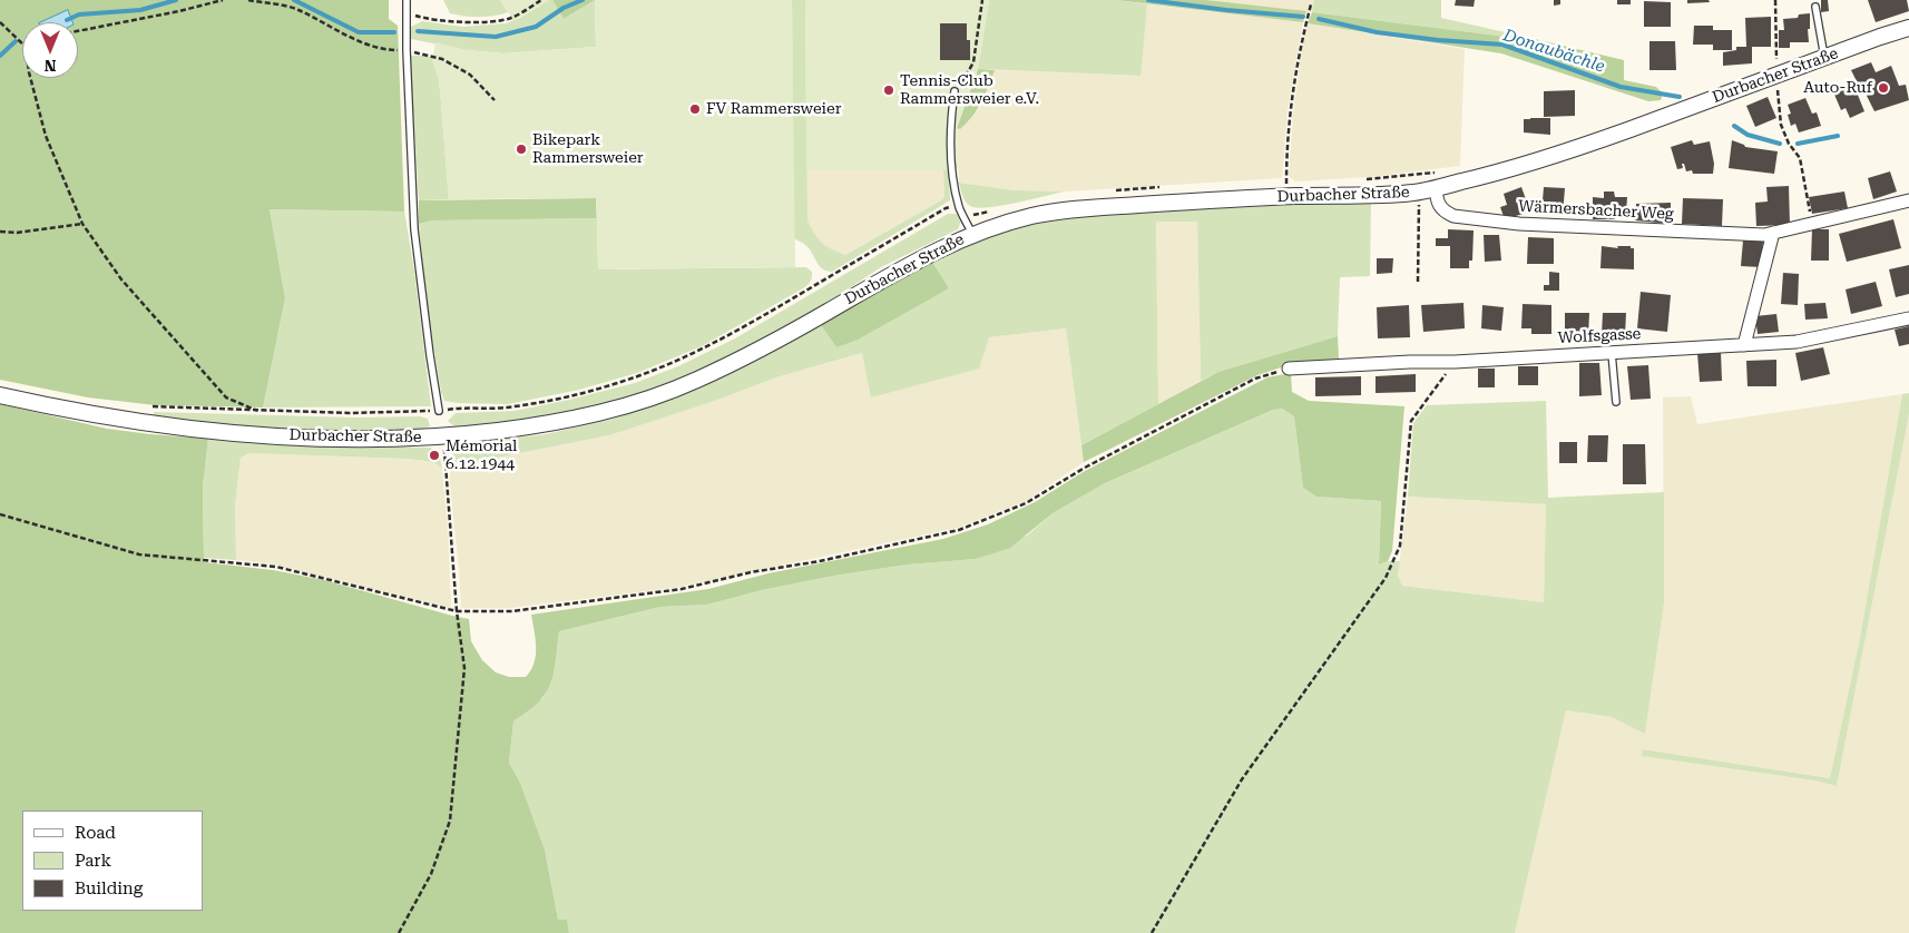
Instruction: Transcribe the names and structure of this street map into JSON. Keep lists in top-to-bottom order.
{
  "streets": {
    "street": ["Durbacher Straße", "Wärmersbacher Weg", "Wolfsgasse"]
  },
  "crossings": [
    ["Durbacher Straße", "Wärmersbacher Weg"]
  ],
  "water": ["Donaubächle"],
  "places": [
    "Auto-Ruf",
    "Tennis-Club Rammersweier e.V.",
    "FV Rammersweier",
    "Bikepark Rammersweier",
    "Mémorial 6.12.1944"
  ],
  "legend": ["Road", "Park", "Building"],
  "north": "bottom"
}
